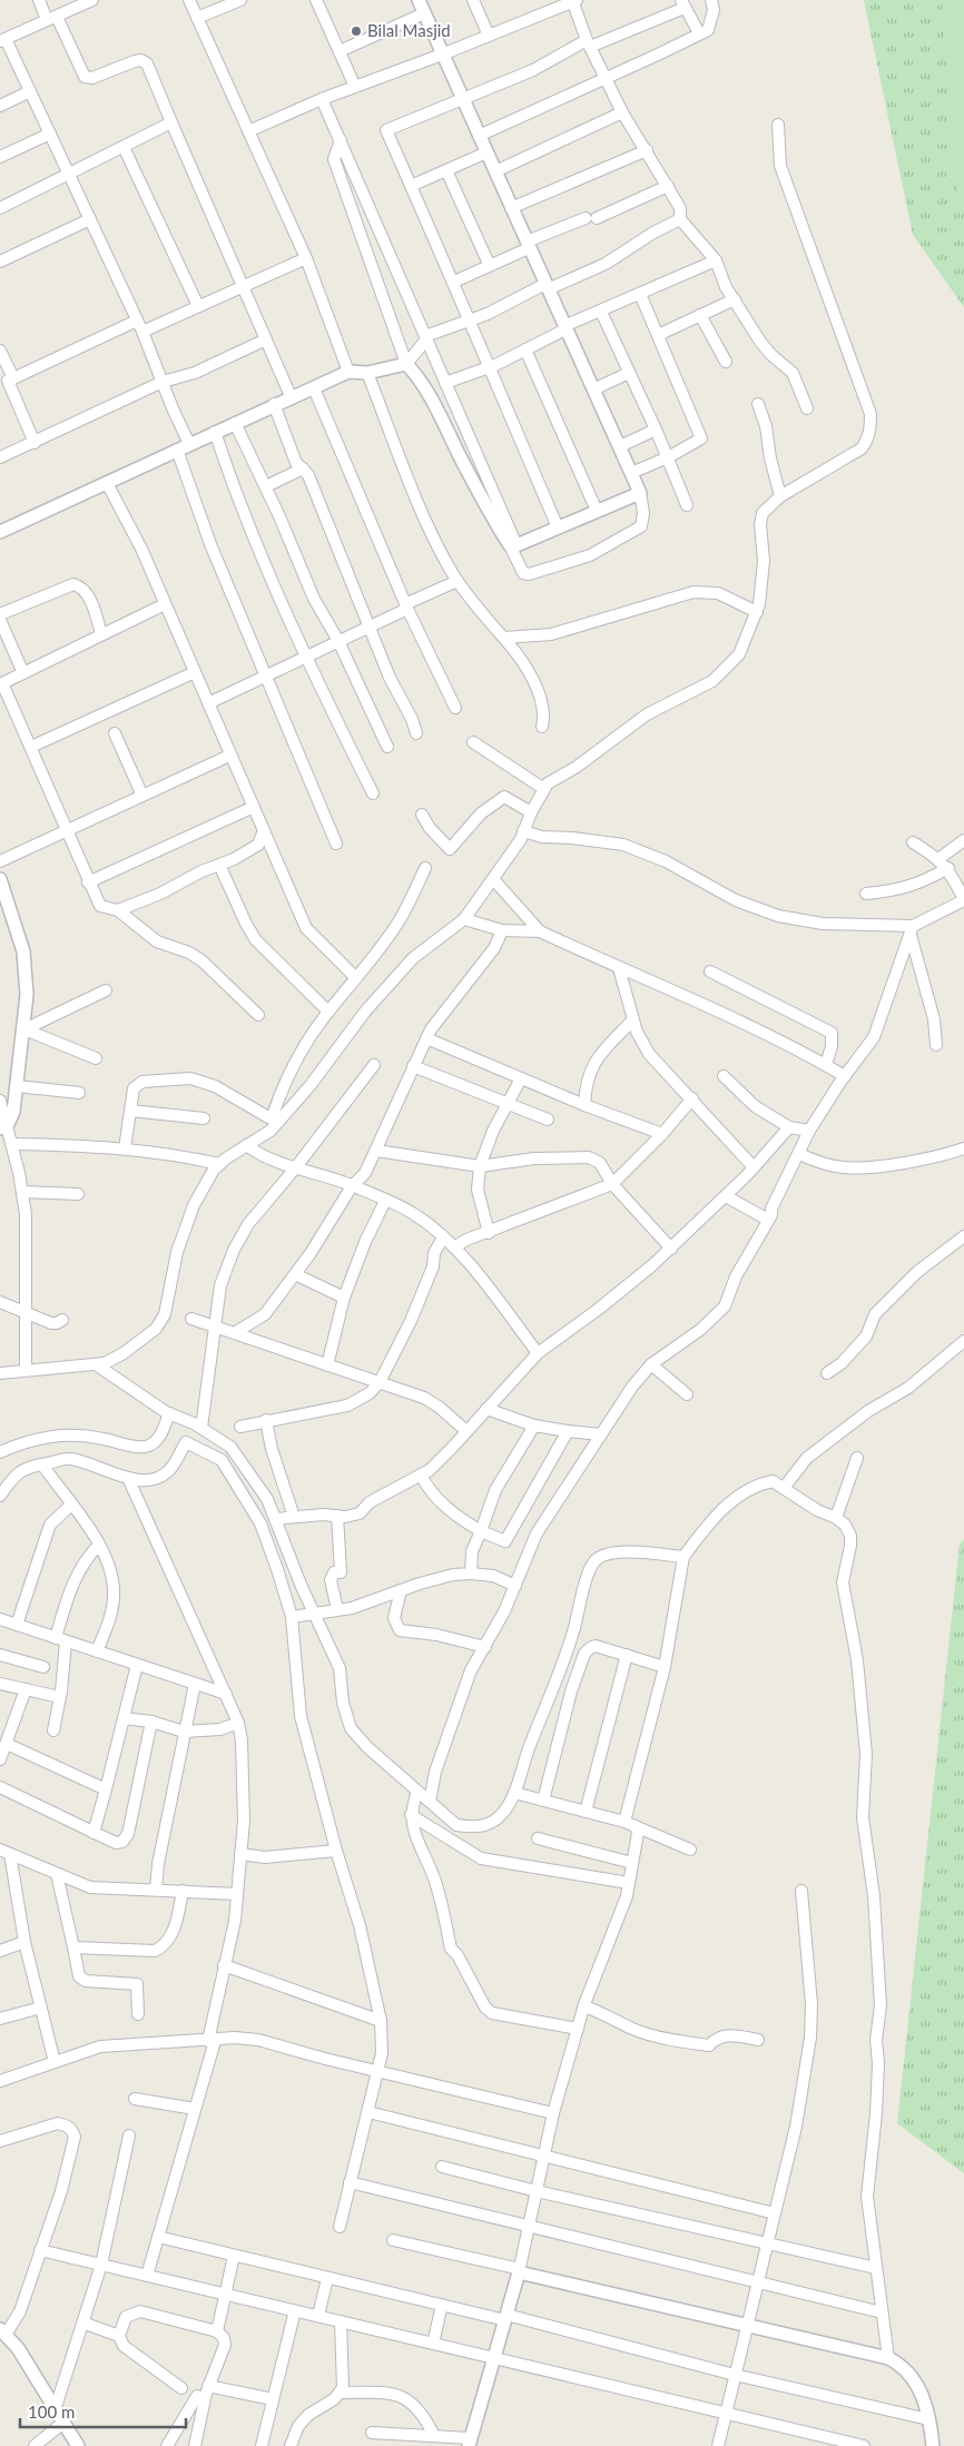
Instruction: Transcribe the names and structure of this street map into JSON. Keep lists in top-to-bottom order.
{
  "places": ["Bilal Masjid"],
  "scale_bar": "100 m"
}
